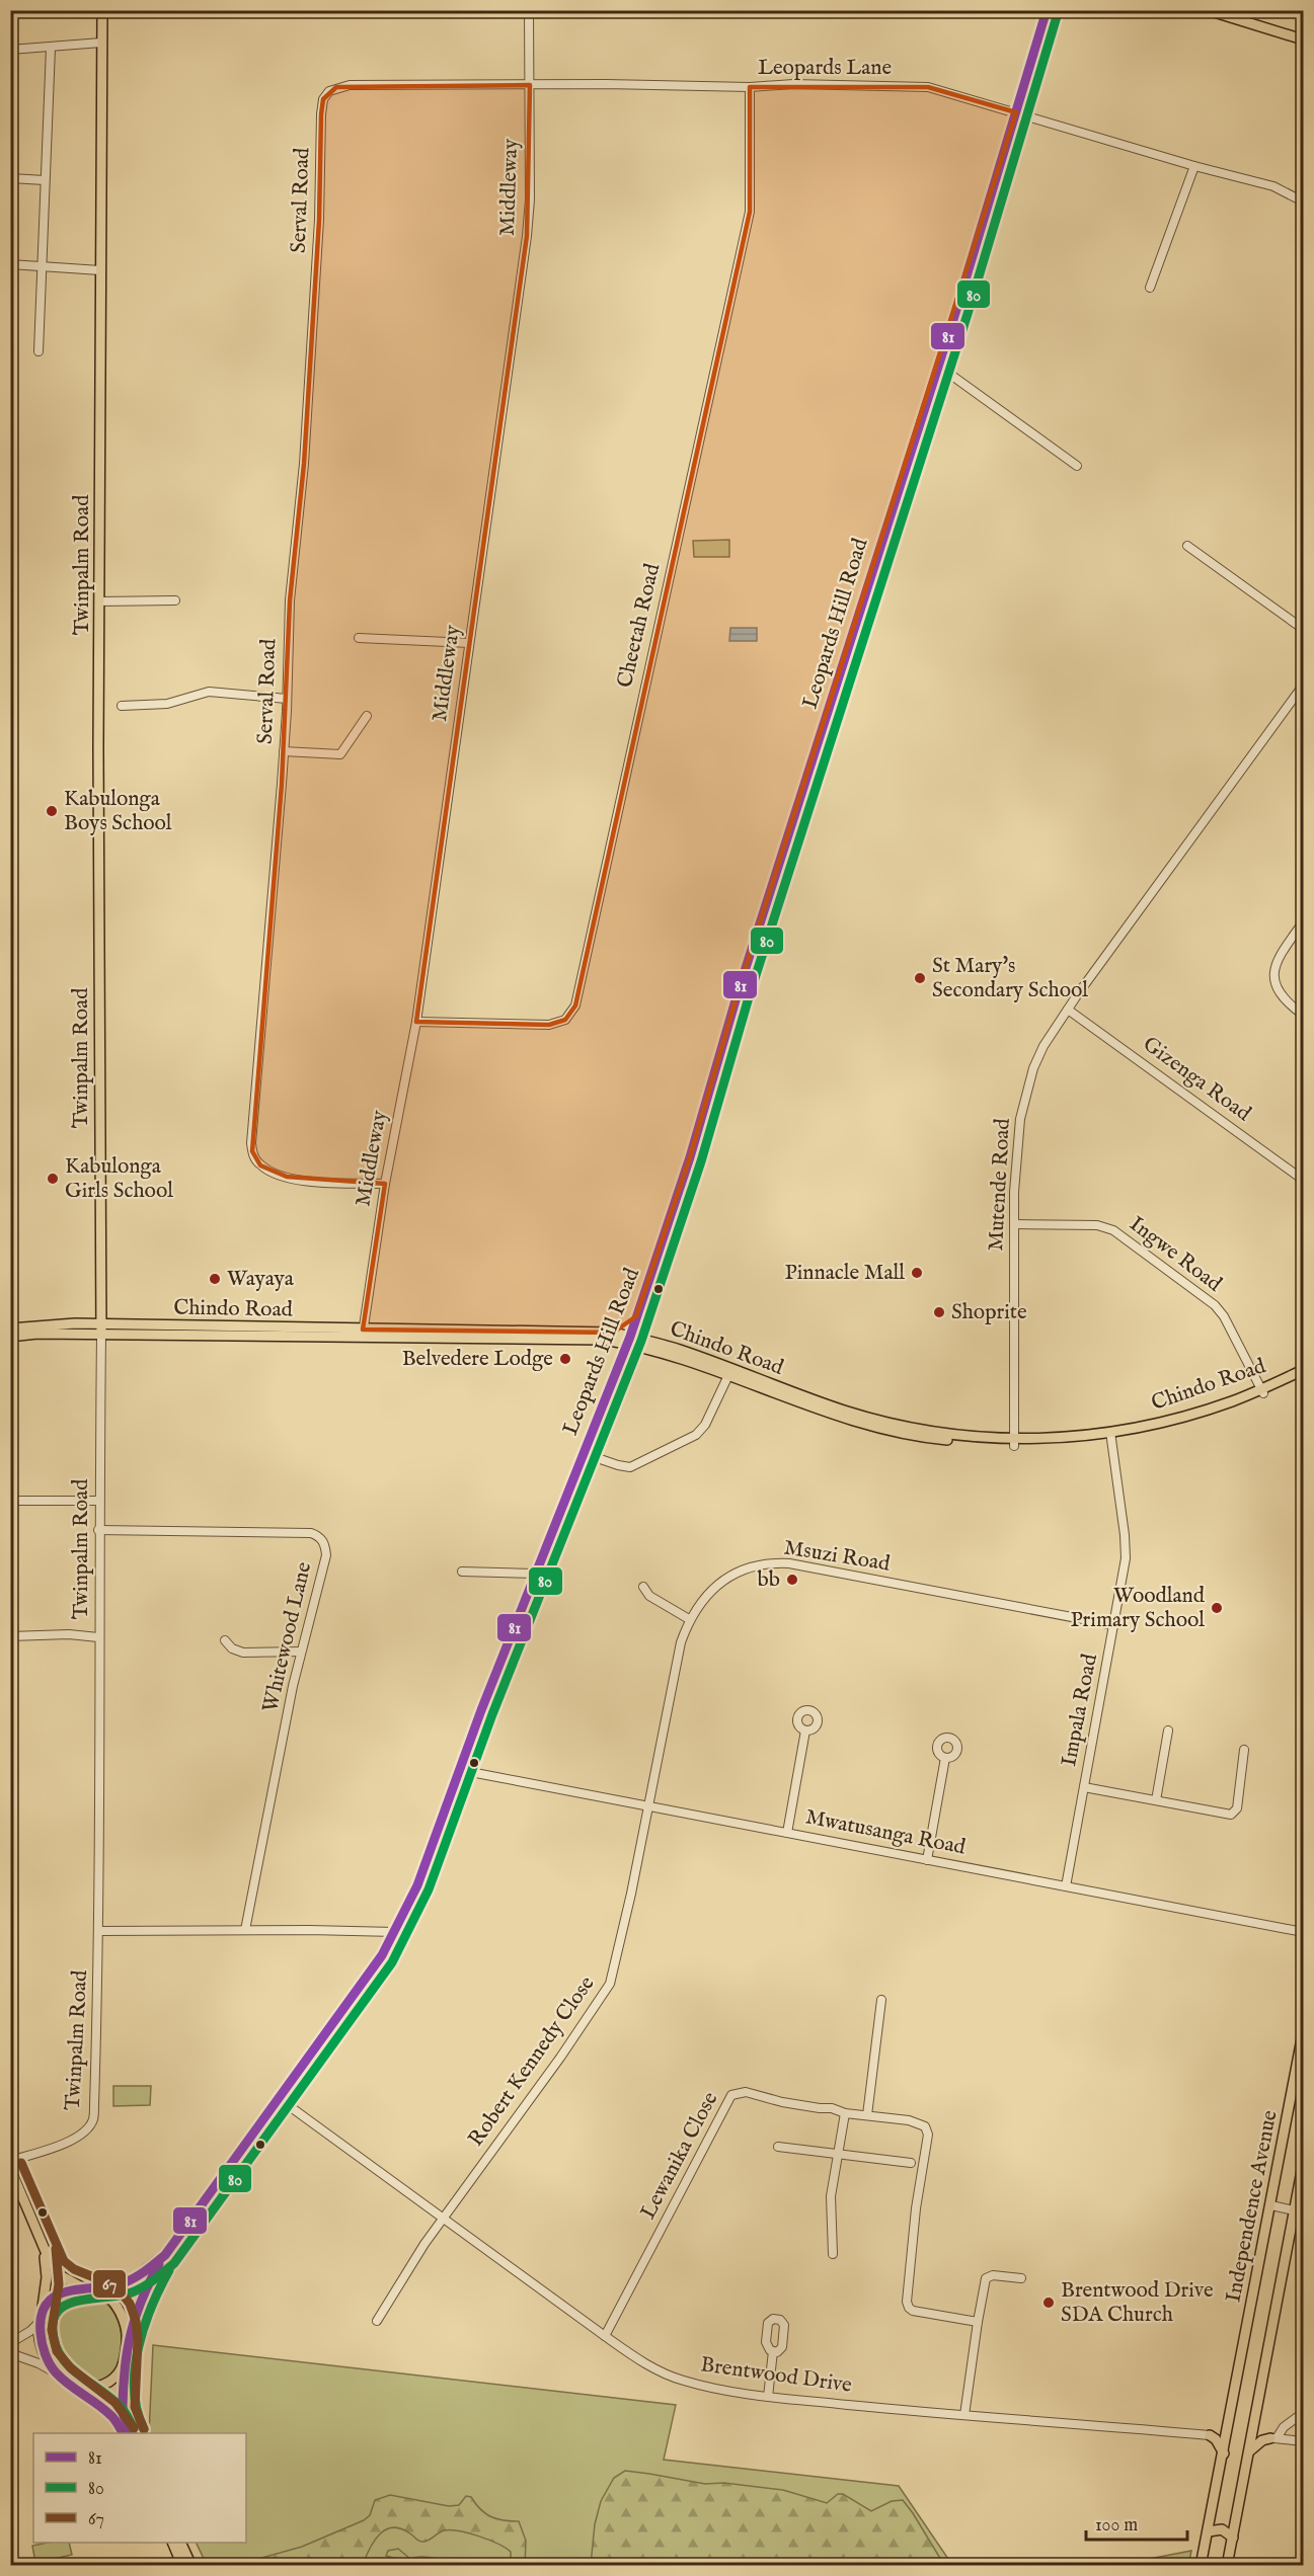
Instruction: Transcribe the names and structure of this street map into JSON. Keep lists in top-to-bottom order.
{
  "streets": {
    "main road": [
      "Twinpalm Road",
      "Leopards Hill Road",
      "Chindo Road",
      "Independence Avenue"
    ],
    "street": [
      "Leopards Lane",
      "Middleway",
      "Serval Road",
      "Cheetah Road",
      "Gizenga Road",
      "Mutende Road",
      "Ingwe Road",
      "Msuzi Road",
      "Whitewood Lane",
      "Impala Road",
      "Mwatusanga Road",
      "Robert Kennedy Close",
      "Lewanika Close",
      "Brentwood Drive"
    ]
  },
  "crossings": [
    ["Leopards Lane", "Middleway"],
    ["Leopards Lane", "Serval Road"],
    ["Leopards Lane", "Leopards Hill Road"],
    ["Leopards Lane", "Cheetah Road"],
    ["Middleway", "Serval Road"],
    ["Middleway", "Cheetah Road"],
    ["Middleway", "Chindo Road"],
    ["Twinpalm Road", "Chindo Road"],
    ["Twinpalm Road", "Whitewood Lane"],
    ["Leopards Hill Road", "Chindo Road"],
    ["Leopards Hill Road", "Mwatusanga Road"],
    ["Leopards Hill Road", "Brentwood Drive"],
    ["Gizenga Road", "Mutende Road"],
    ["Mutende Road", "Ingwe Road"],
    ["Mutende Road", "Chindo Road"],
    ["Ingwe Road", "Chindo Road"],
    ["Chindo Road", "Impala Road"],
    ["Msuzi Road", "Impala Road"],
    ["Msuzi Road", "Mwatusanga Road"],
    ["Msuzi Road", "Robert Kennedy Close"],
    ["Impala Road", "Mwatusanga Road"],
    ["Mwatusanga Road", "Robert Kennedy Close"],
    ["Robert Kennedy Close", "Brentwood Drive"],
    ["Lewanika Close", "Brentwood Drive"]
  ],
  "places": [
    "Kabulonga Boys School",
    "St Mary's Secondary School",
    "Kabulonga Girls School",
    "Pinnacle Mall",
    "Wayaya",
    "Shoprite",
    "Belvedere Lodge",
    "bb",
    "Woodland Primary School",
    "Brentwood Drive SDA Church"
  ],
  "lines": ["transit line 81", "transit line 80", "transit line 67"],
  "legend": ["81", "80", "67"],
  "scale_bar": "100 m"
}
